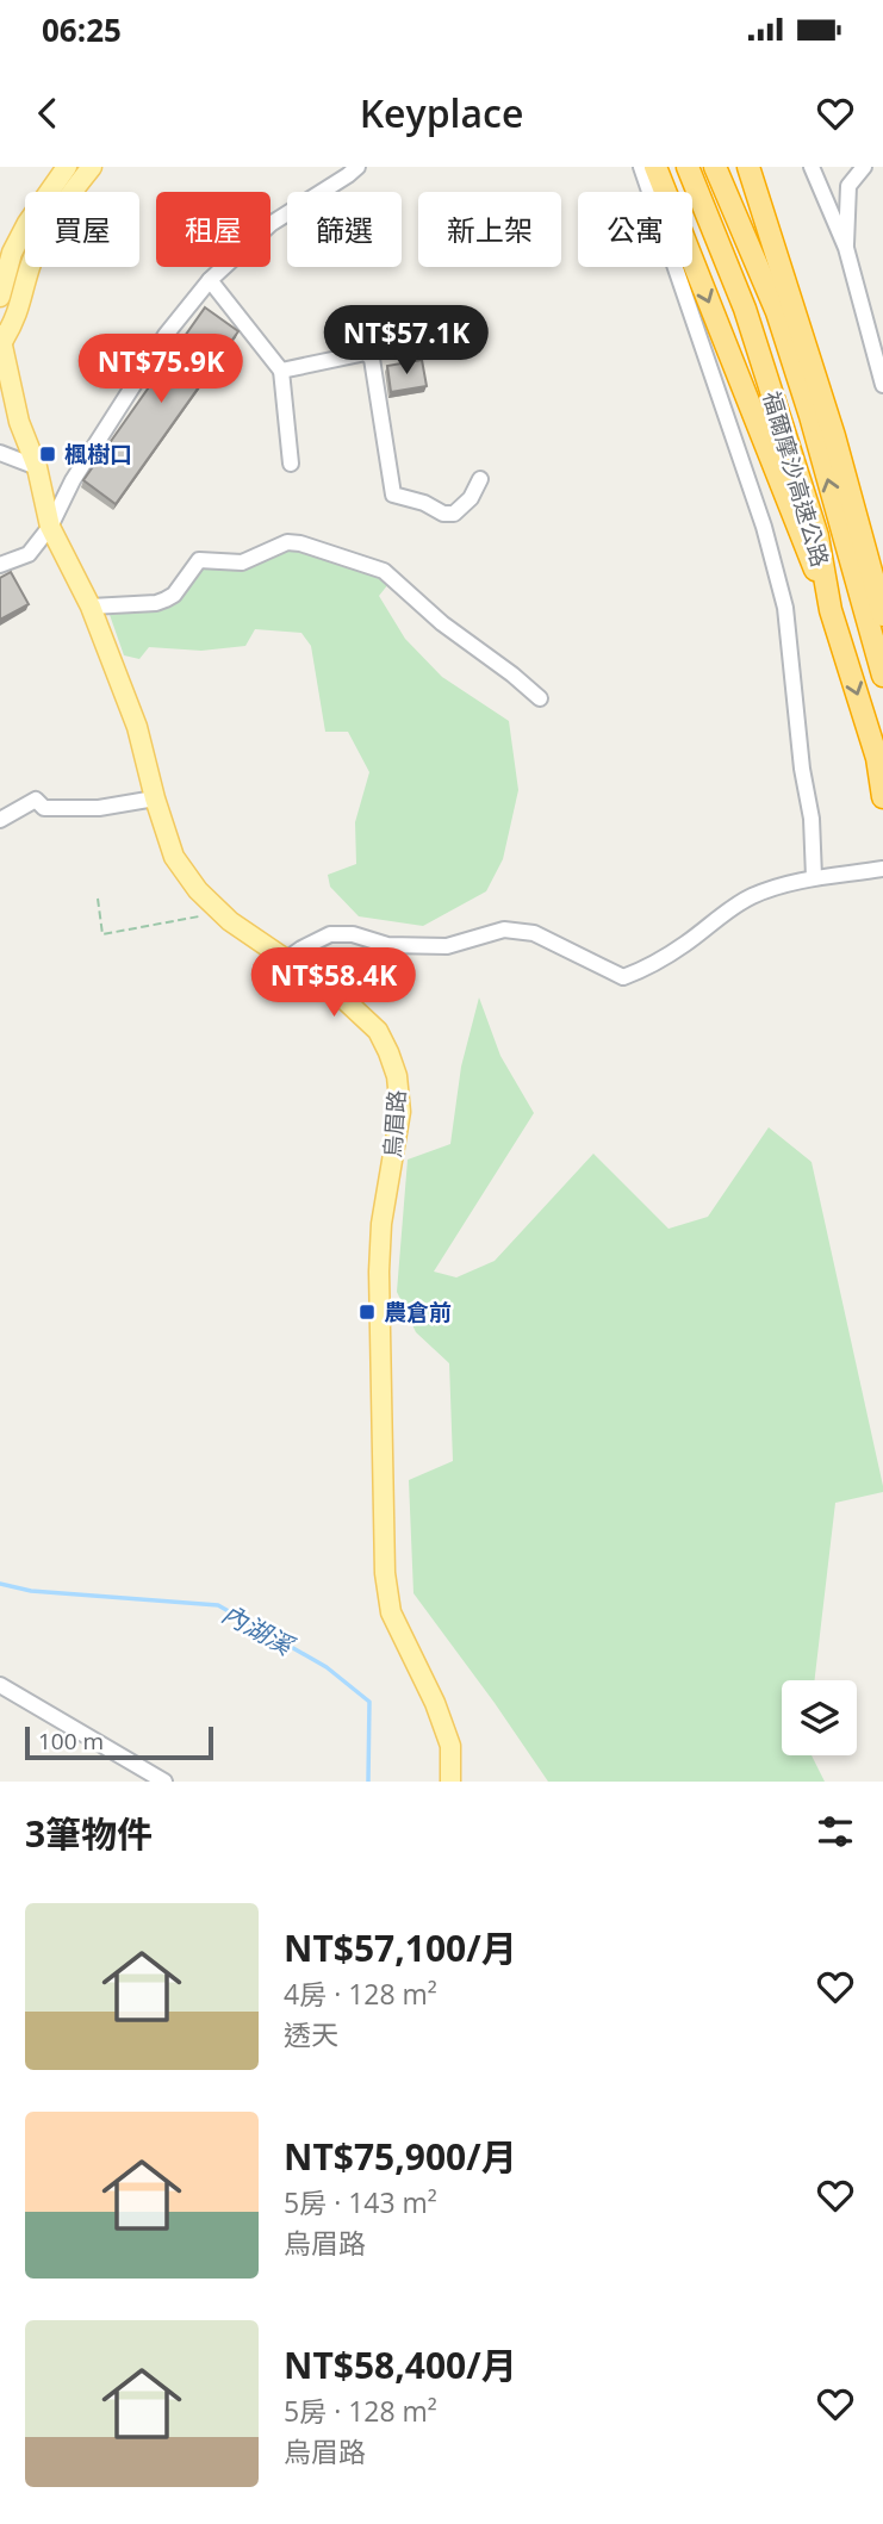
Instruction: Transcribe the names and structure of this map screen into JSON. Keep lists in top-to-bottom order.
{
  "streets": {
    "highway": ["福爾摩沙高速公路"],
    "main road": ["烏眉路"]
  },
  "water": ["內湖溪"],
  "places": {
    "transit": ["楓樹口", "農倉前"]
  },
  "scale_bar": "100 m",
  "page": {
    "status": "06:25",
    "header": "Keyplace",
    "chip": [
      "買屋",
      "租屋",
      "篩選",
      "新上架",
      "公寓"
    ],
    "price": ["NT$57.1K", "NT$75.9K", "NT$58.4K"],
    "scale": "100 m",
    "heading": "3筆物件",
    "list": [
      {
        "name": "NT$57,100/月",
        "note": "4房 · 128 m² · 透天"
      },
      {
        "name": "NT$75,900/月",
        "note": "5房 · 143 m² · 烏眉路"
      },
      {
        "name": "NT$58,400/月",
        "note": "5房 · 128 m² · 烏眉路"
      }
    ]
  }
}
